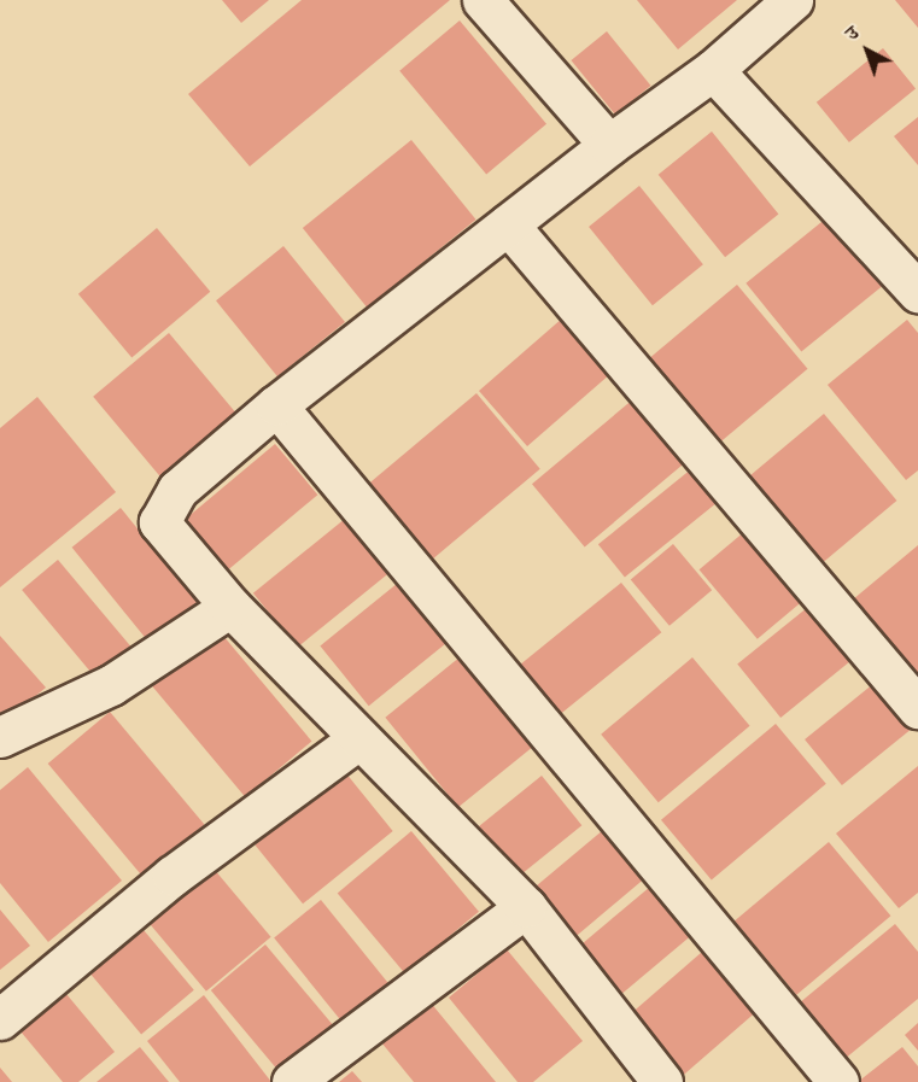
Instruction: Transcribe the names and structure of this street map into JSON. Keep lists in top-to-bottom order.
{
  "north": "top left"
}
